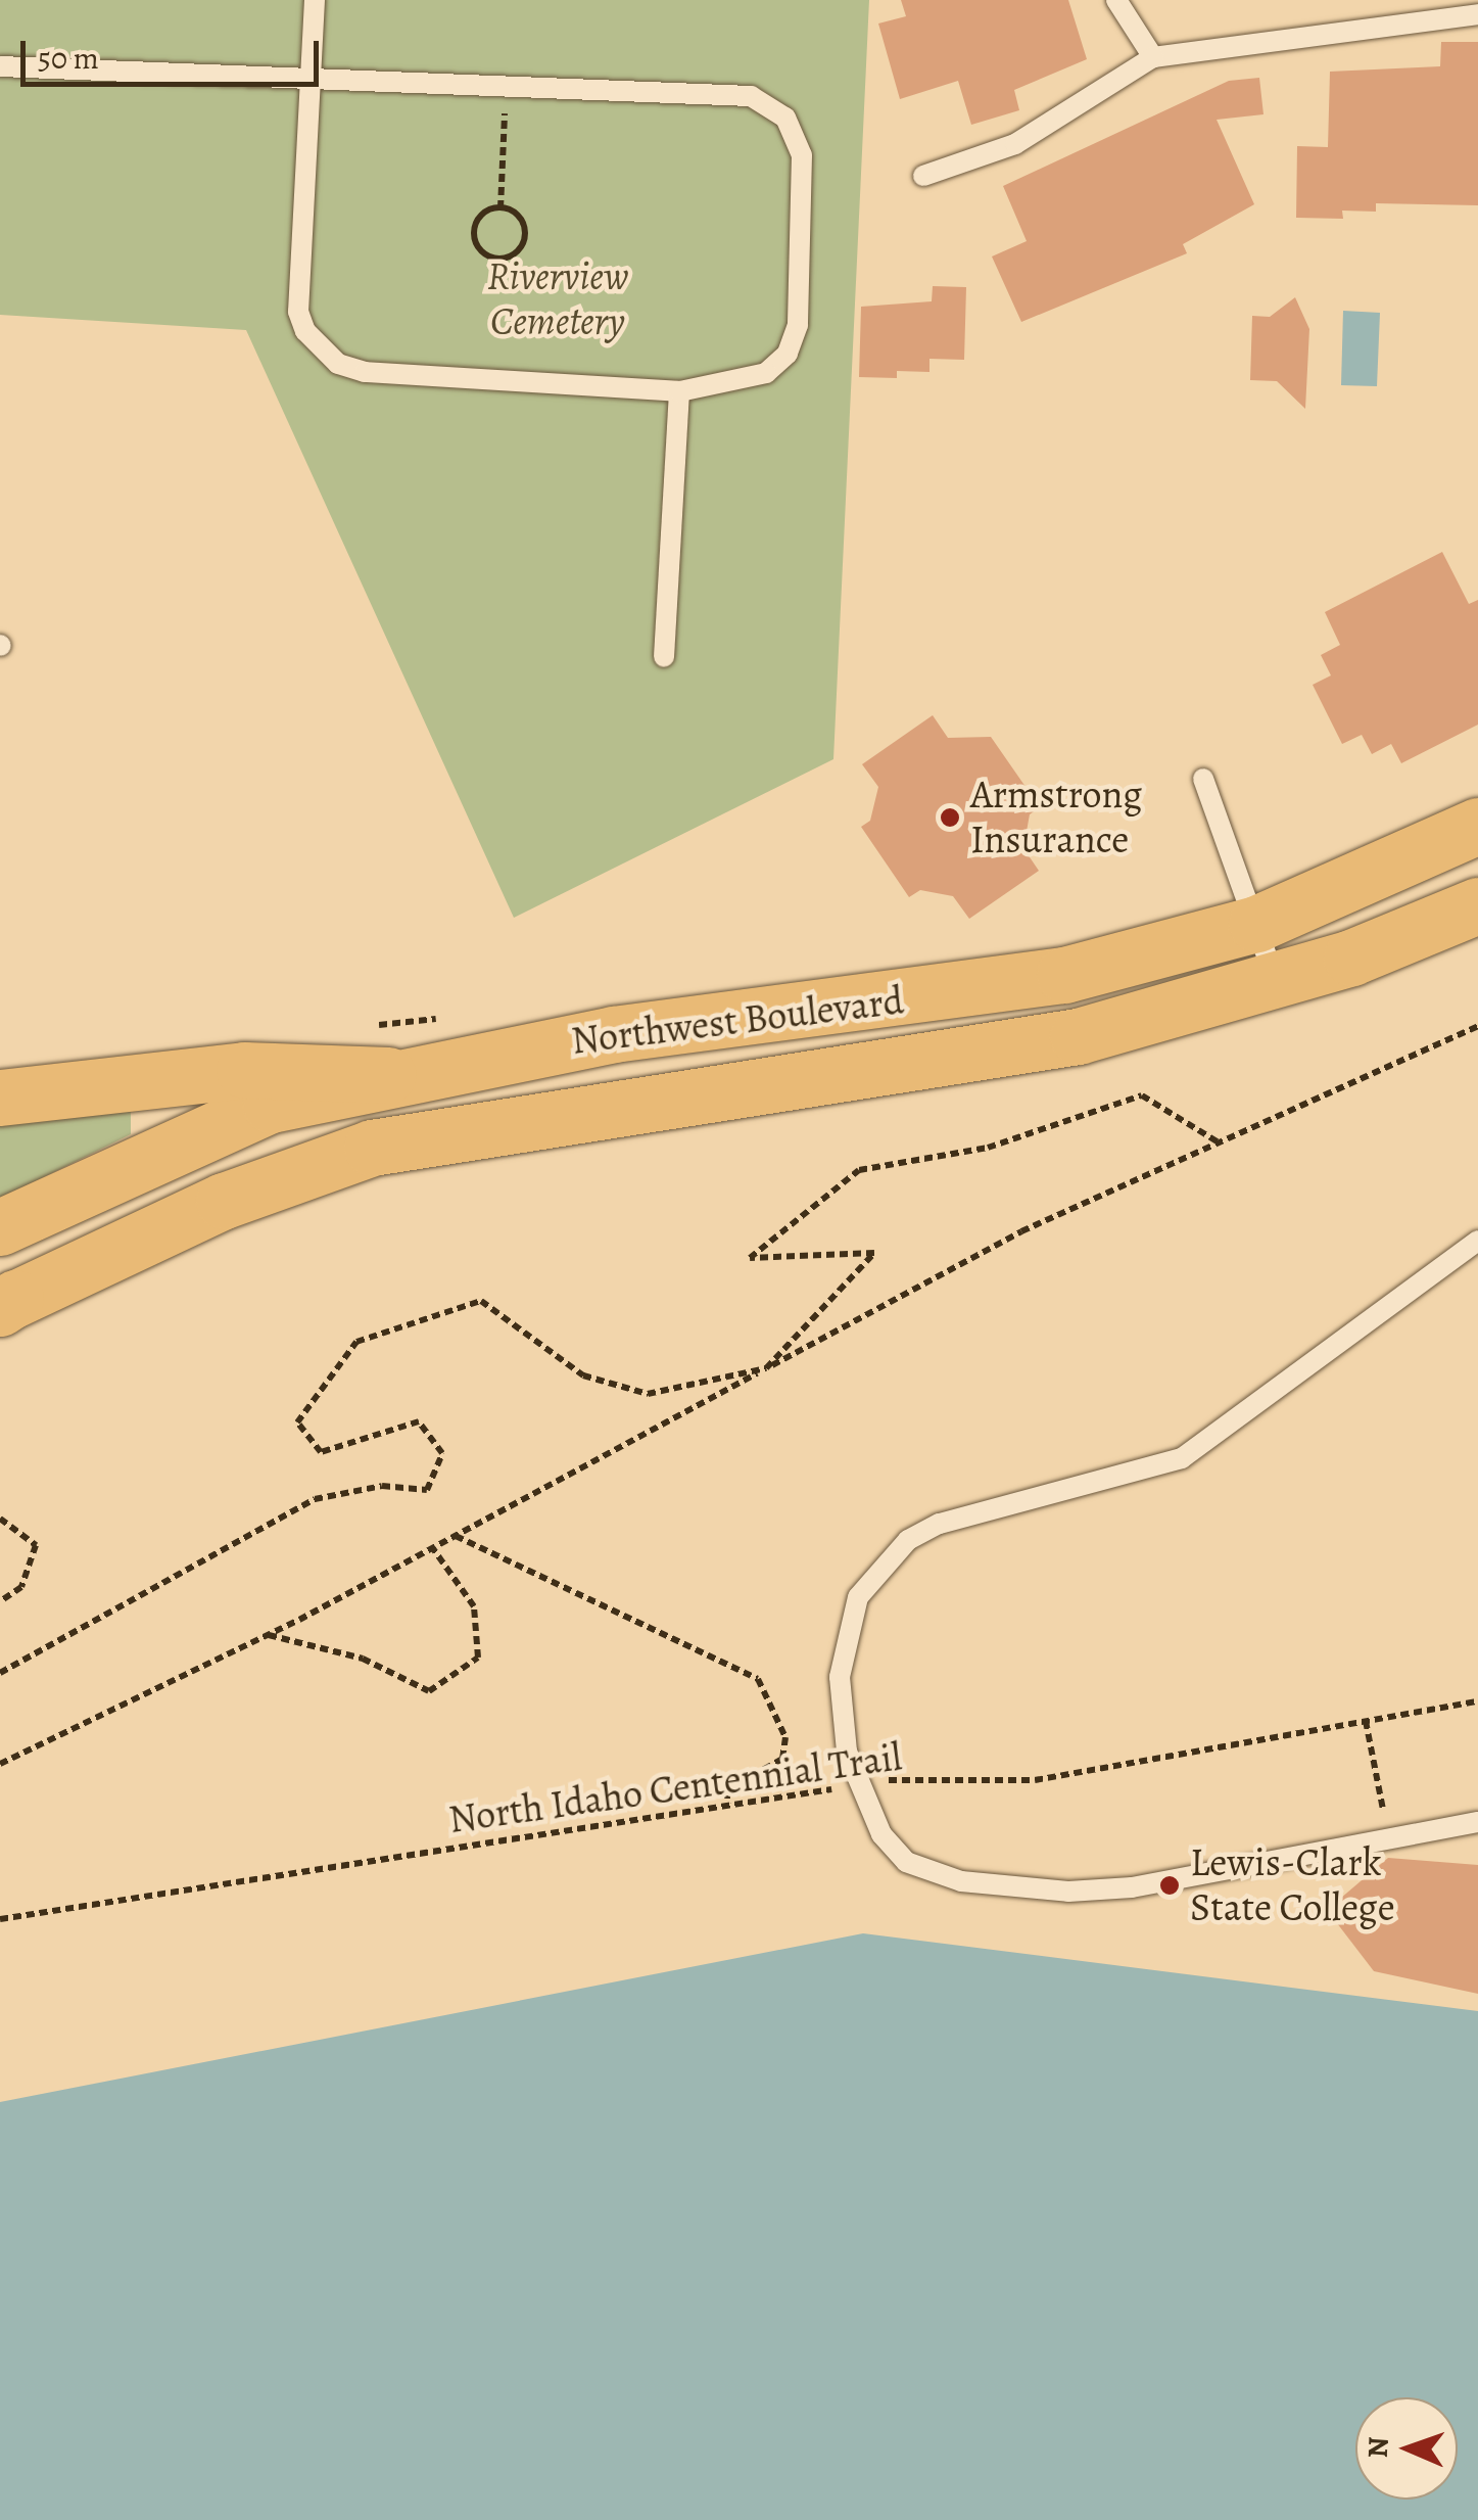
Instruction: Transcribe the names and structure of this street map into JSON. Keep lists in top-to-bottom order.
{
  "streets": {
    "main road": ["Northwest Boulevard"],
    "path": ["North Idaho Centennial Trail"]
  },
  "parks": ["Riverview Cemetery"],
  "places": ["Armstrong Insurance", "Lewis-Clark State College"],
  "scale_bar": "50 m",
  "north": "left"
}
